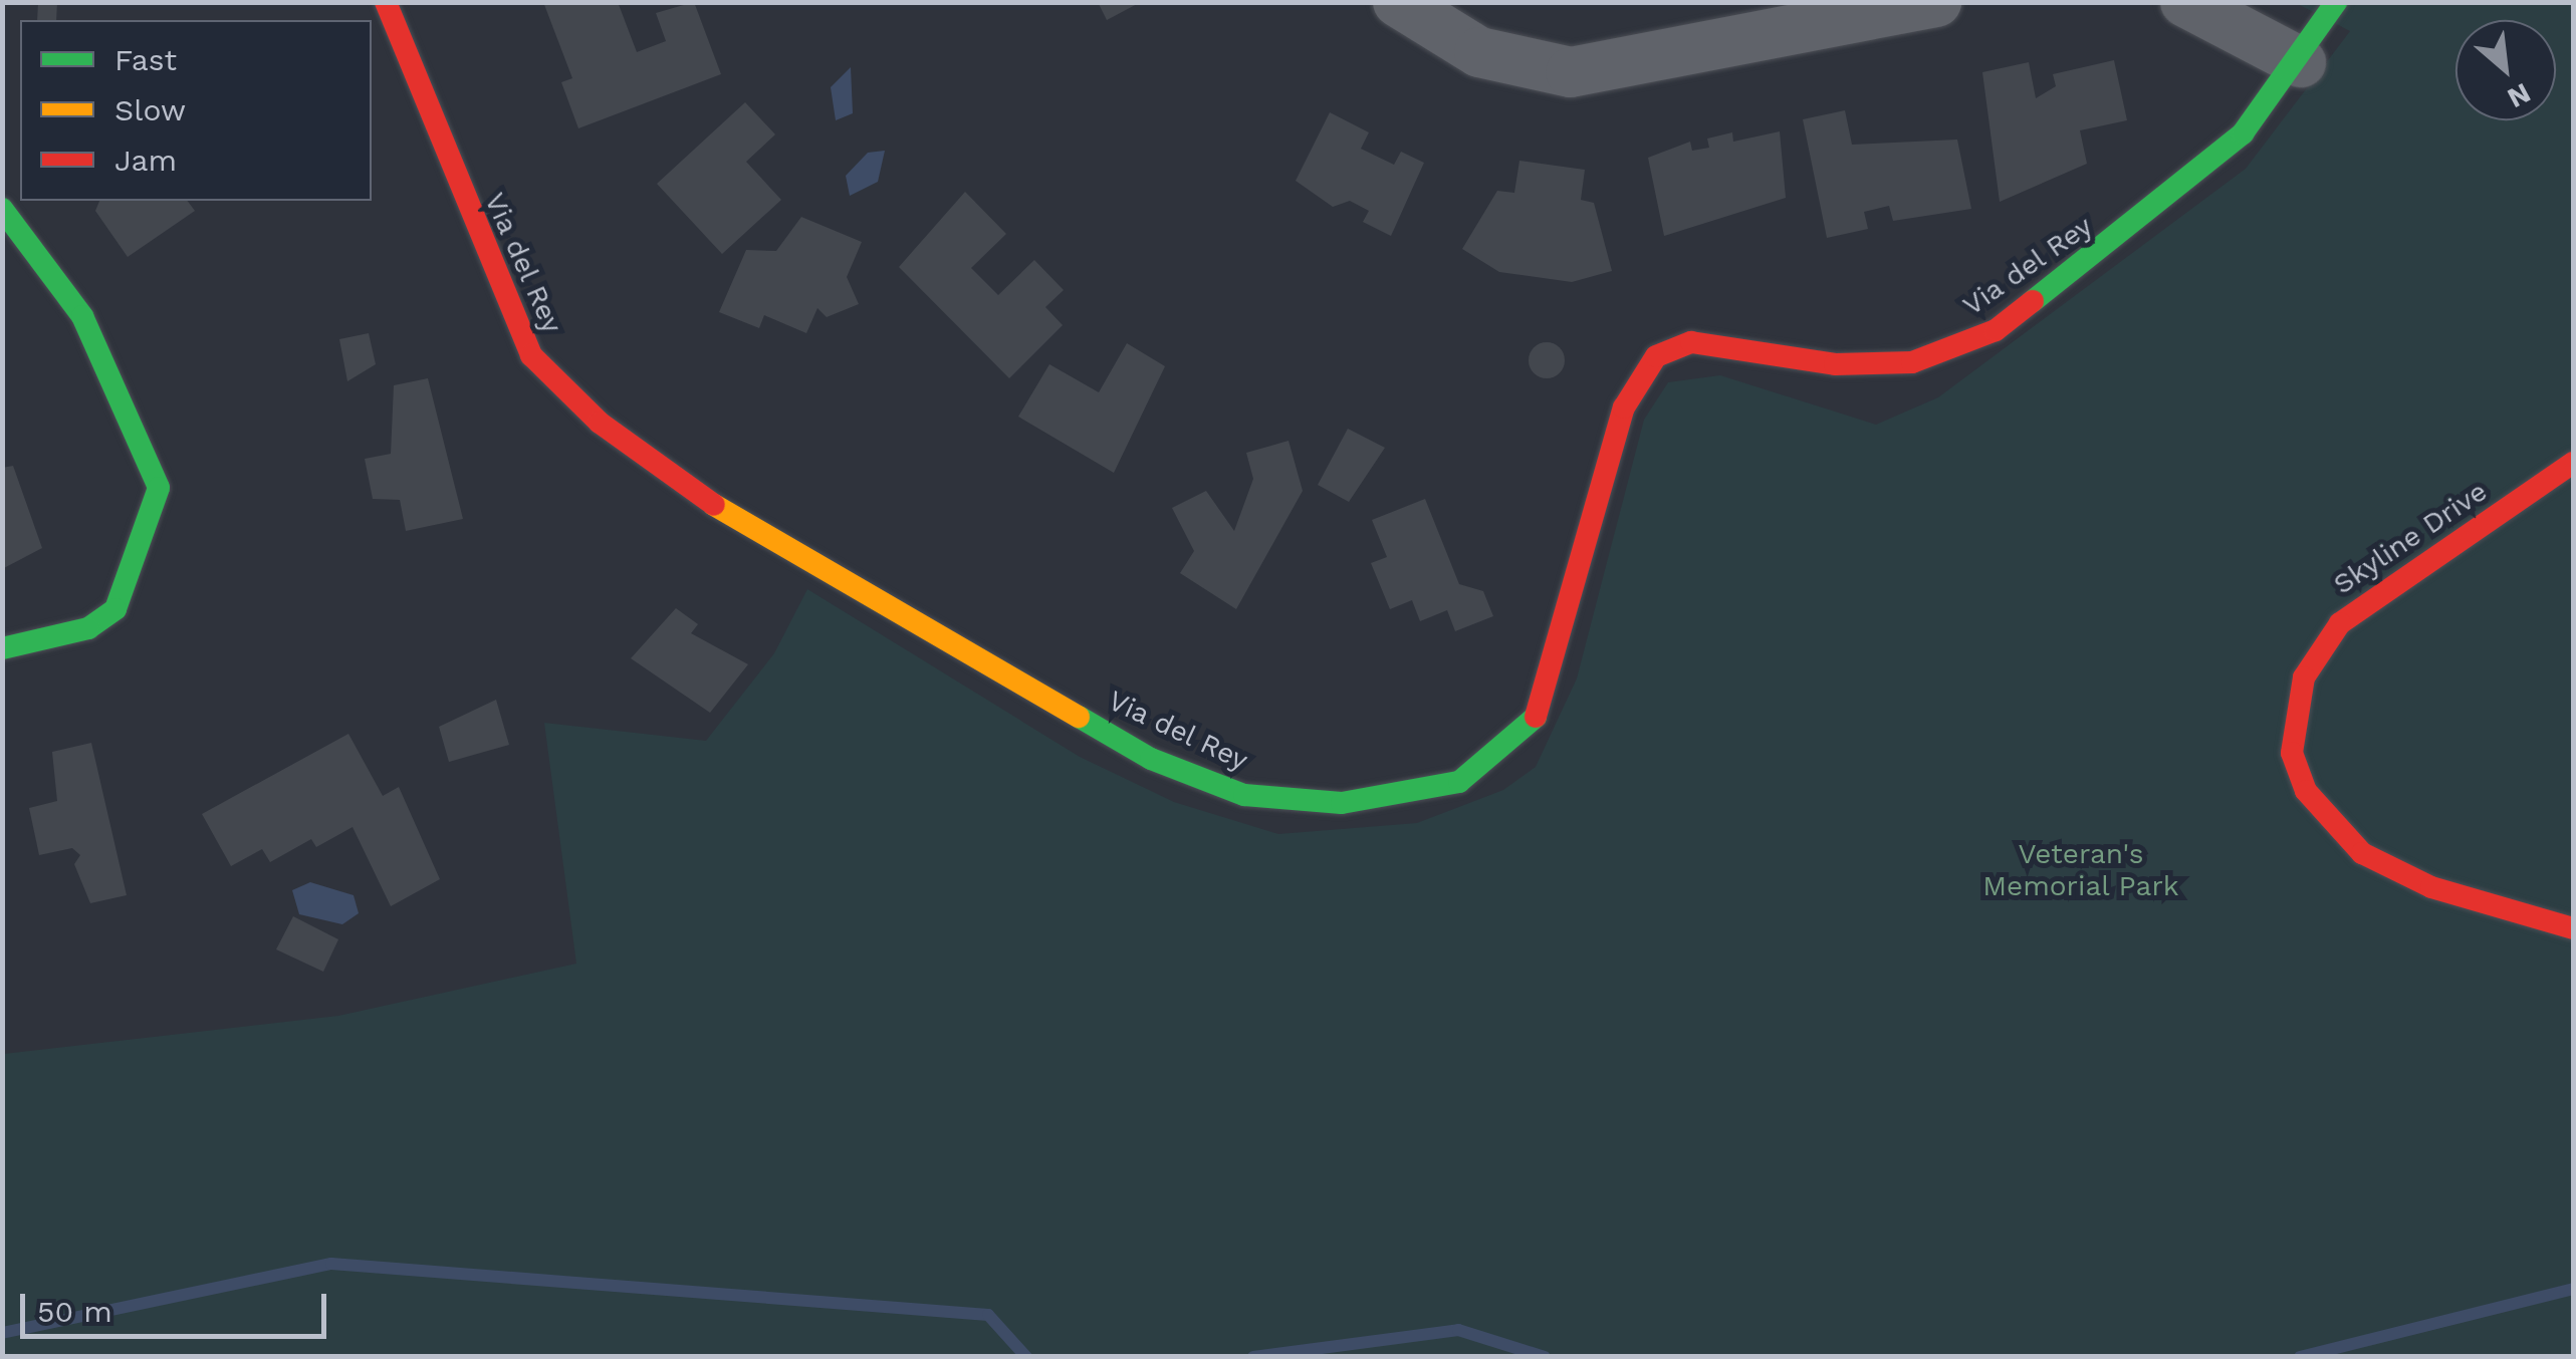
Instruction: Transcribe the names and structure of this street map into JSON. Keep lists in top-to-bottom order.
{
  "streets": {
    "street": ["Via del Rey", "Skyline Drive"]
  },
  "parks": ["Veteran's Memorial Park"],
  "legend": ["Fast", "Slow", "Jam"],
  "scale_bar": "50 m",
  "north": "bottom right"
}
